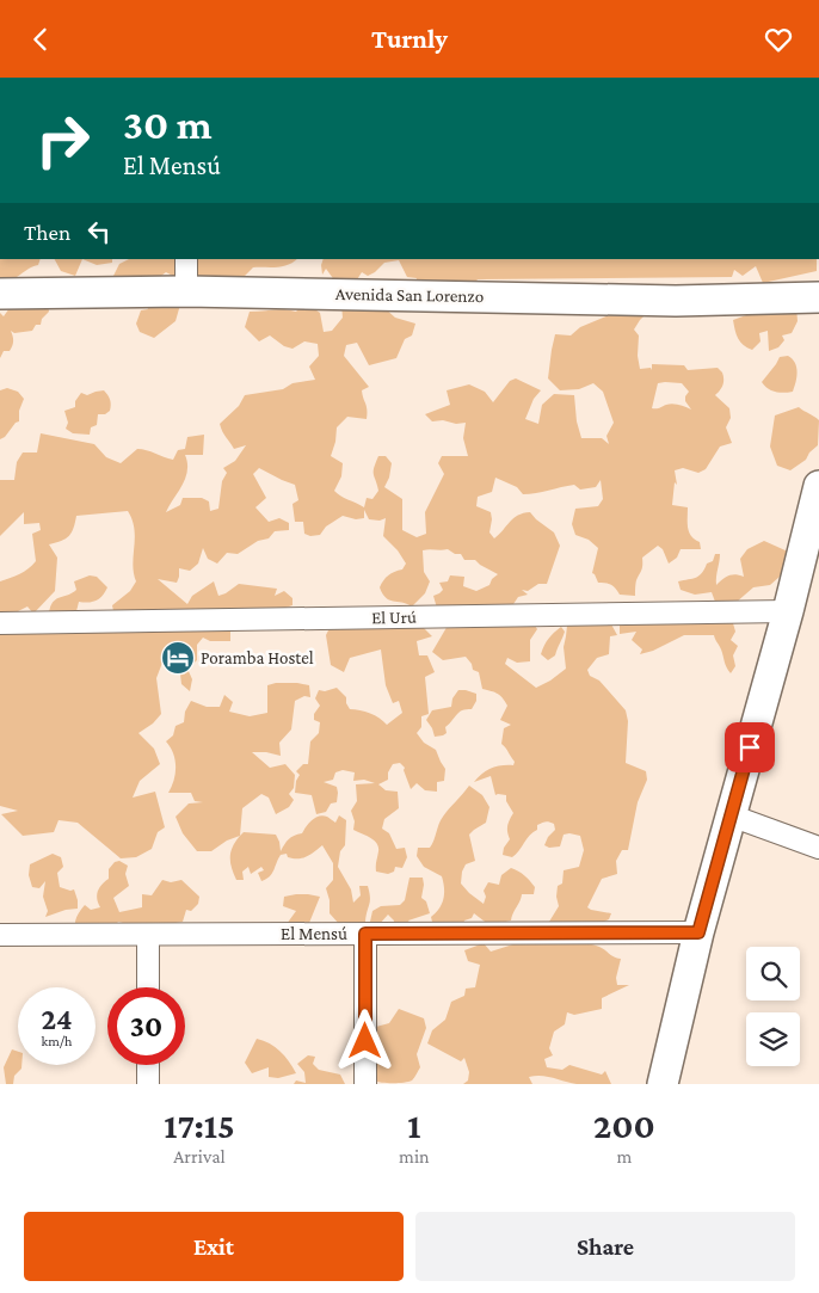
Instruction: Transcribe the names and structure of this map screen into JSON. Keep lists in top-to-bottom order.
{
  "streets": {
    "street": ["Avenida San Lorenzo", "El Urú", "El Mensú"]
  },
  "places": {
    "hotel": ["Poramba Hostel"]
  },
  "page": {
    "header": "Turnly",
    "turn": ["30 m", "El Mensú"],
    "then": "Then",
    "speed": "24 km/h",
    "limit": "30",
    "eta": [
      "17:15",
      "Arrival",
      "1",
      "min",
      "200",
      "m"
    ],
    "buttons": ["Exit", "Share"]
  }
}
